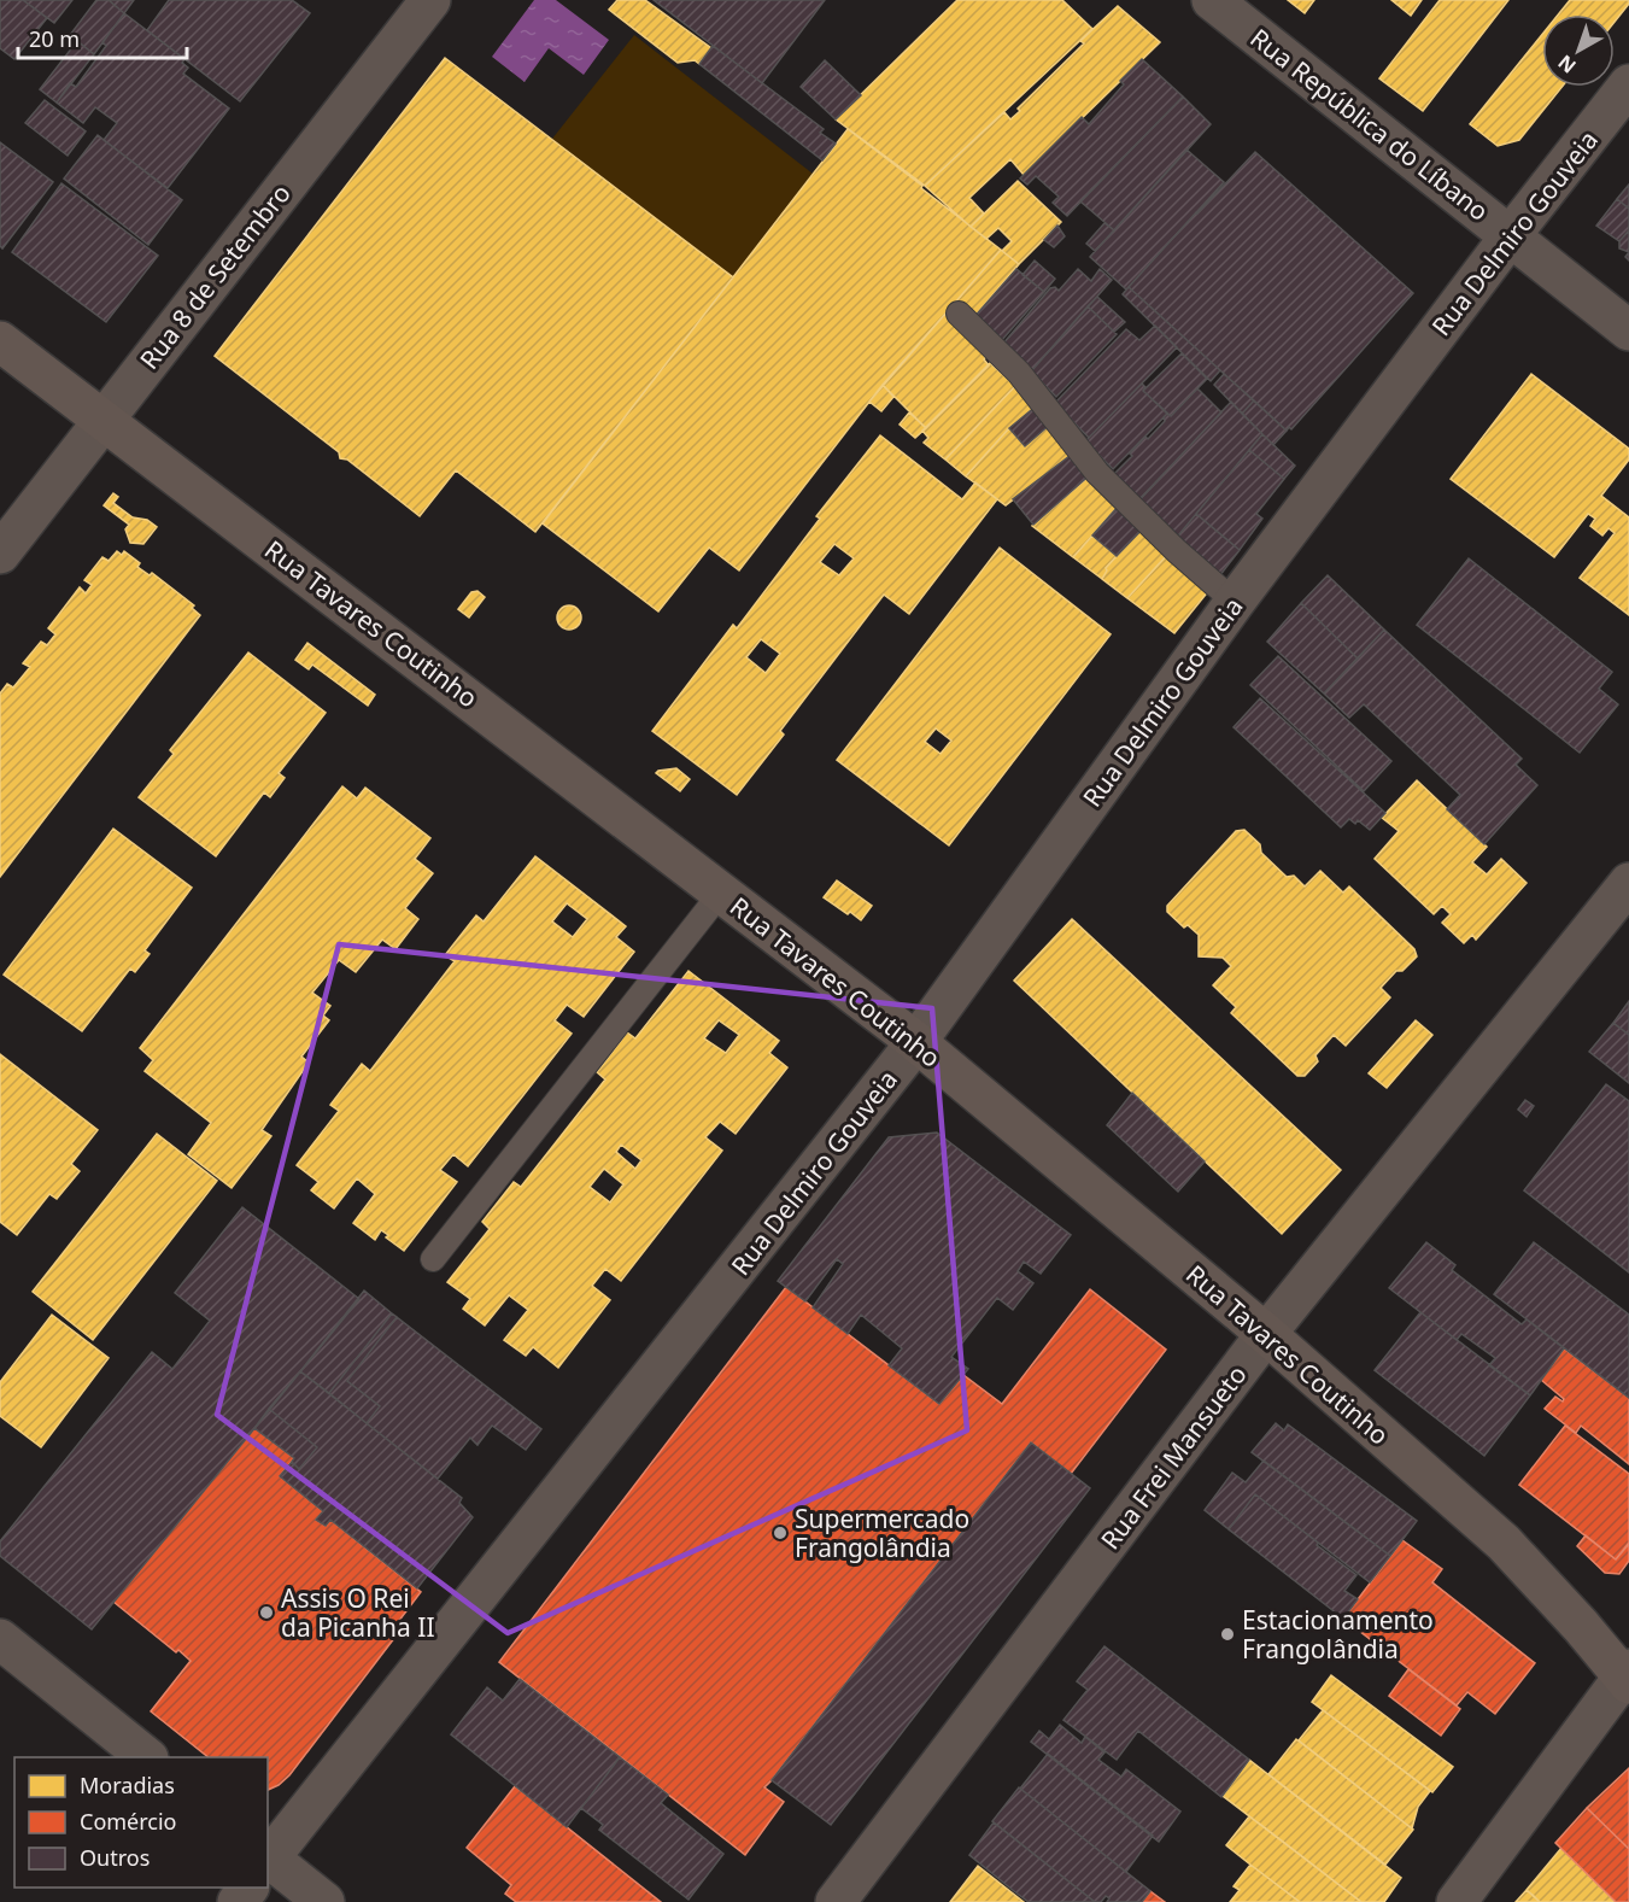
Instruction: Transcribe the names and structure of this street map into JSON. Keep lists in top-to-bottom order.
{
  "streets": {
    "street": [
      "Rua República do Líbano",
      "Rua Delmiro Gouveia",
      "Rua 8 de Setembro",
      "Rua Tavares Coutinho",
      "Rua Frei Mansueto"
    ]
  },
  "crossings": [
    ["Rua República do Líbano", "Rua Delmiro Gouveia"],
    ["Rua Delmiro Gouveia", "Rua Tavares Coutinho"],
    ["Rua 8 de Setembro", "Rua Tavares Coutinho"],
    ["Rua Tavares Coutinho", "Rua Frei Mansueto"]
  ],
  "places": ["Supermercado Frangolândia", "Assis O Rei da Picanha II", "Estacionamento Frangolândia"],
  "legend": ["Moradias", "Comércio", "Outros"],
  "scale_bar": "20 m",
  "north": "bottom left"
}
